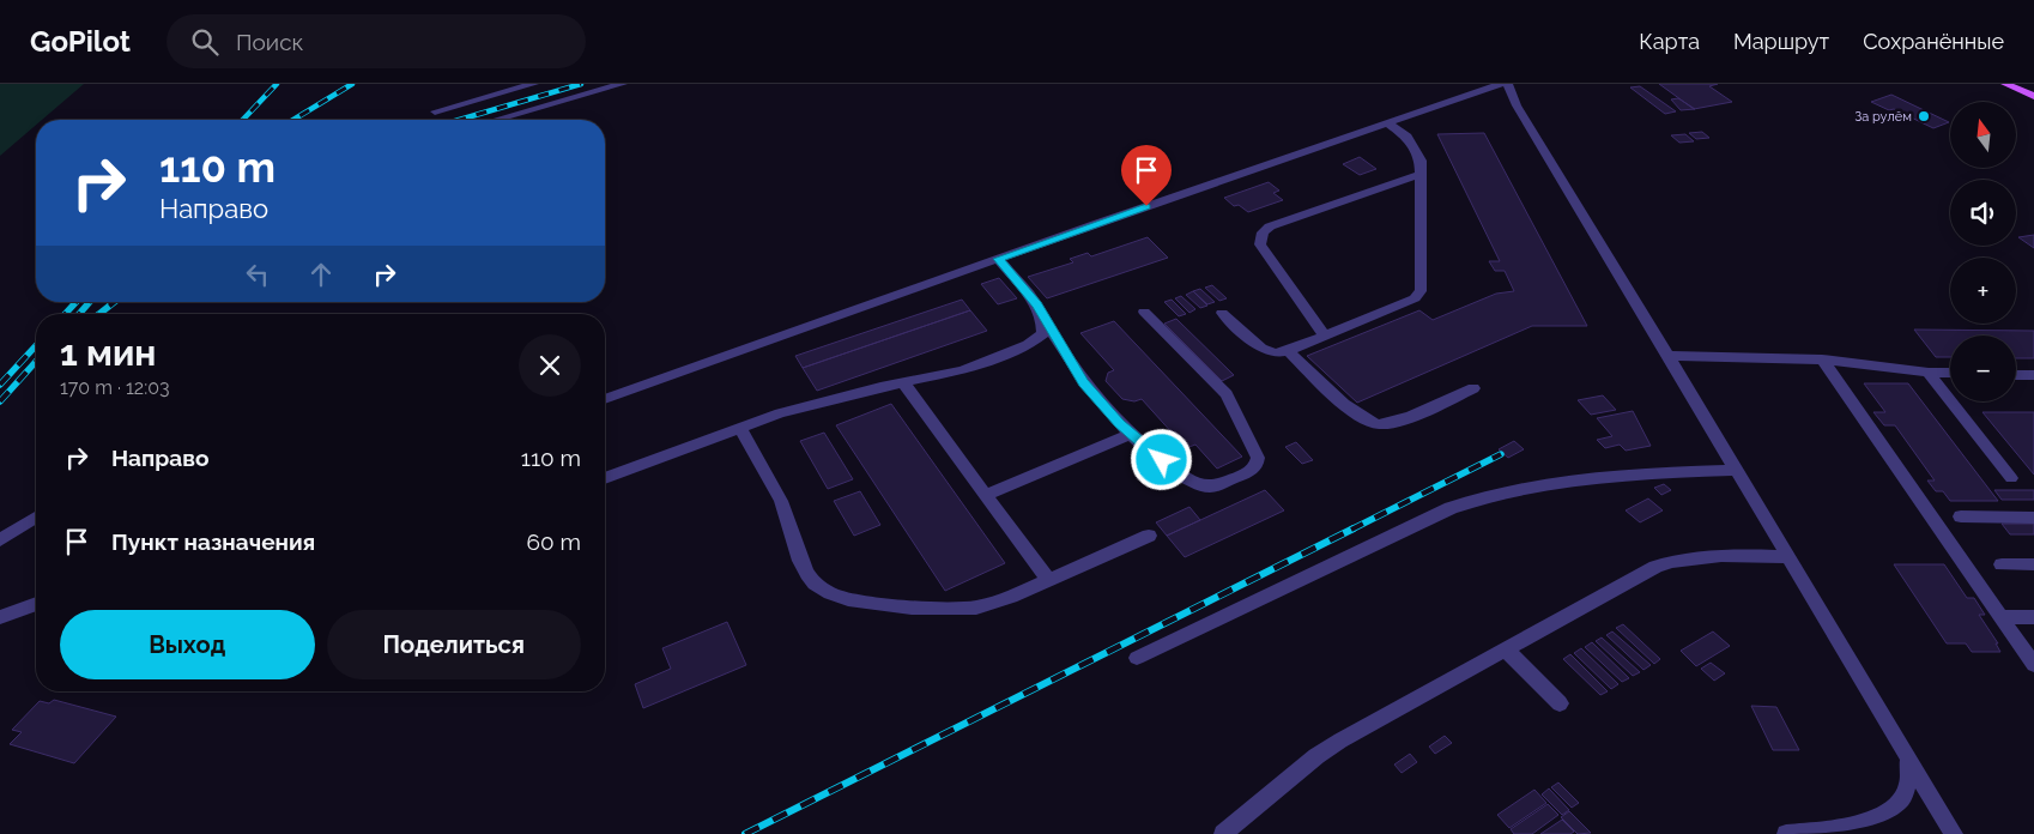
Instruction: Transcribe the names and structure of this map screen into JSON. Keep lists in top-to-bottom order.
{
  "places": ["За рулём"],
  "north": "top",
  "page": {
    "header": "GoPilot",
    "search": "Поиск",
    "nav": ["Карта", "Маршрут", "Сохранённые"],
    "map_buttons": ["+", "−"],
    "turn": ["110 m", "Направо"],
    "heading": ["1 мин", "170 m · 12:03"],
    "list": [
      {
        "name": "Направо",
        "value": "110 m"
      },
      {
        "name": "Пункт назначения",
        "value": "60 m"
      }
    ],
    "buttons": ["Выход", "Поделиться"]
  }
}
